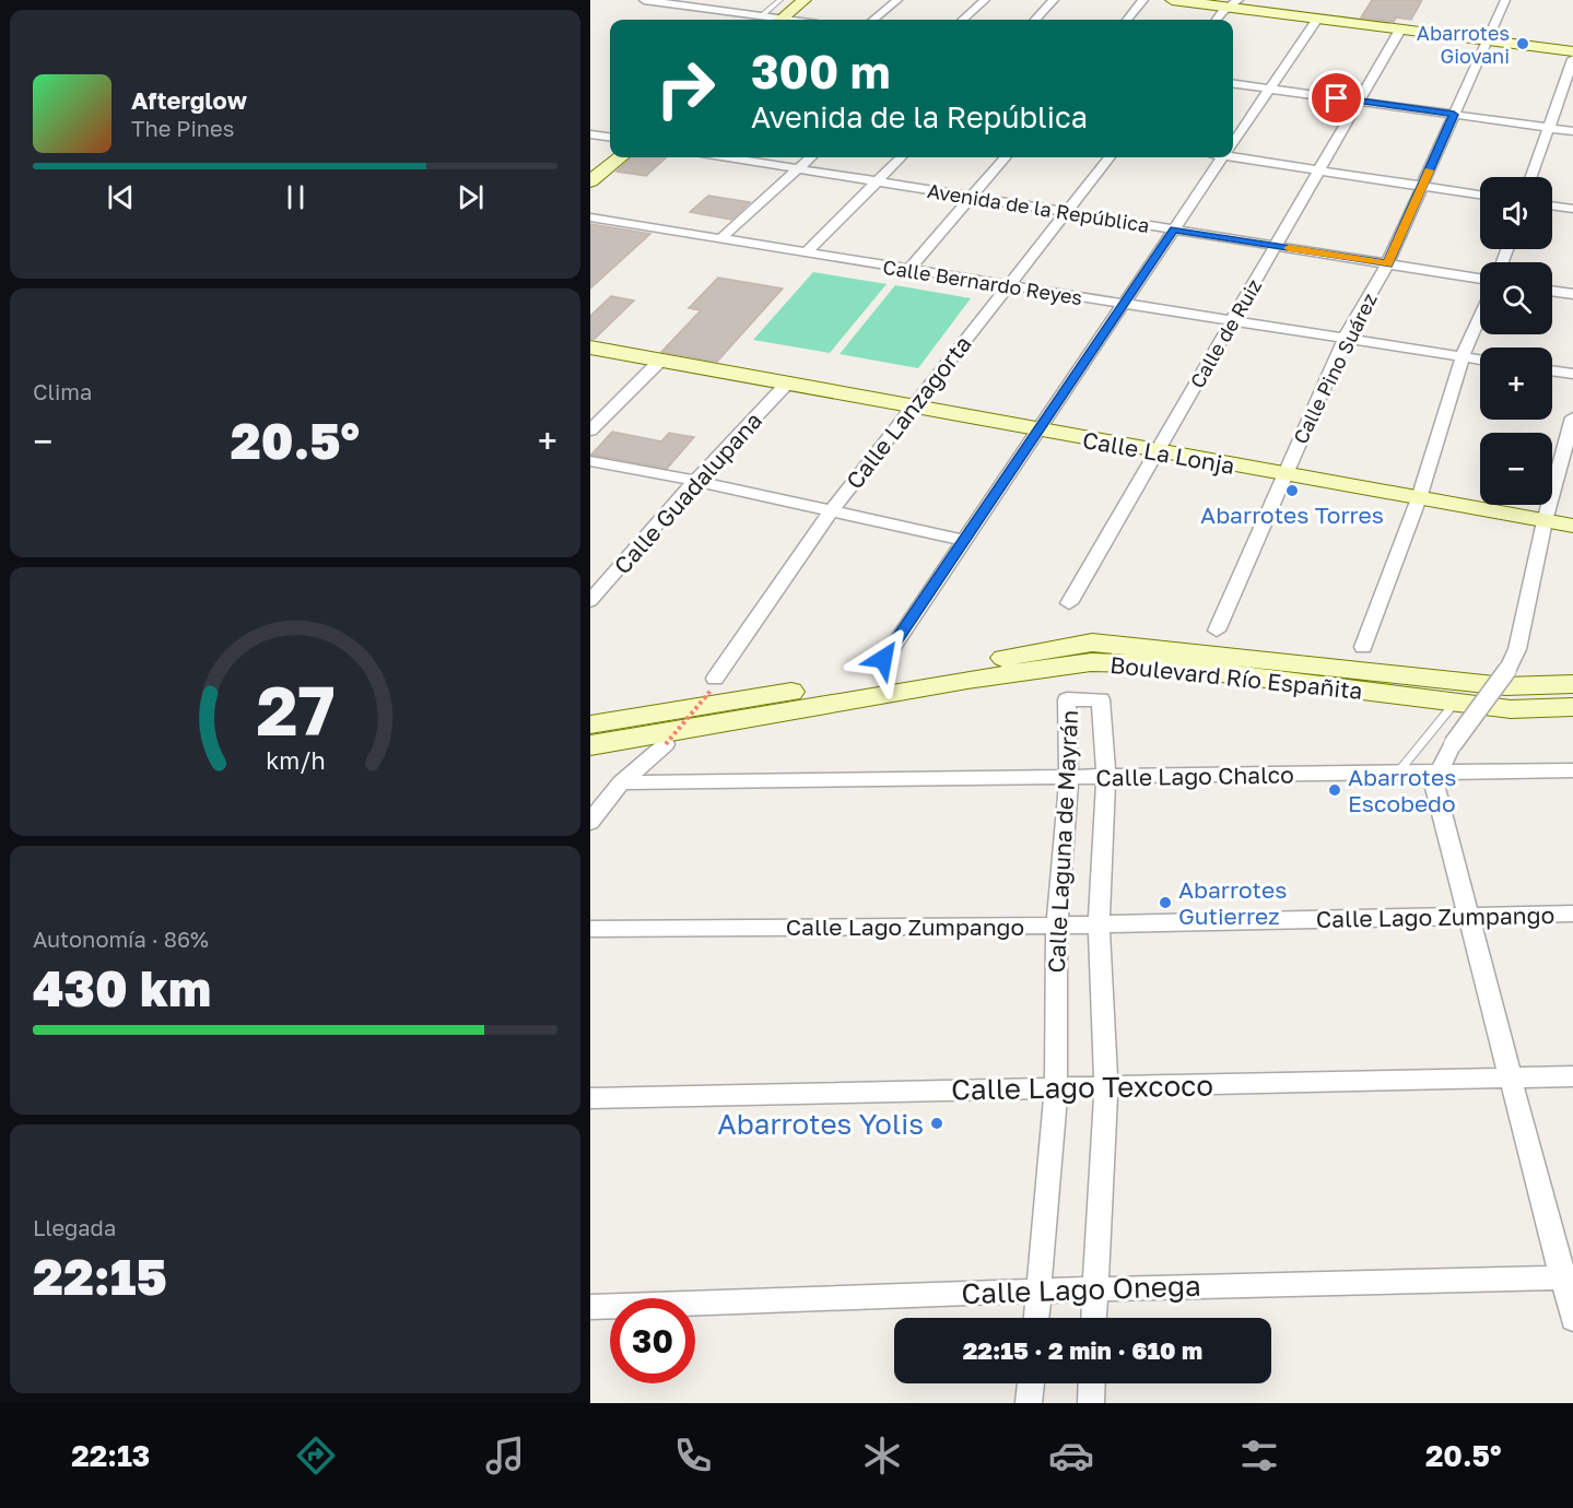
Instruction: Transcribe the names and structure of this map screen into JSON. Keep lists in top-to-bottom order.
{
  "streets": {
    "main road": ["Calle La Lonja", "Boulevard Río Españita"],
    "street": [
      "Avenida de la República",
      "Calle Bernardo Reyes",
      "Calle de Ruiz",
      "Calle Pino Suárez",
      "Calle Lanzagorta",
      "Calle Guadalupana",
      "Calle Lago Chalco",
      "Calle Laguna de Mayrán",
      "Calle Lago Zumpango",
      "Calle Lago Texcoco",
      "Calle Lago Onega"
    ]
  },
  "crossings": [
    ["Avenida de la República", "Calle de Ruiz"],
    ["Avenida de la República", "Calle Pino Suárez"],
    ["Avenida de la República", "Calle Lanzagorta"],
    ["Calle Bernardo Reyes", "Calle de Ruiz"],
    ["Calle Bernardo Reyes", "Calle Pino Suárez"],
    ["Calle Bernardo Reyes", "Calle Lanzagorta"],
    ["Calle de Ruiz", "Calle La Lonja"],
    ["Calle Pino Suárez", "Calle La Lonja"],
    ["Calle Lanzagorta", "Calle La Lonja"],
    ["Calle La Lonja", "Calle Guadalupana"],
    ["Calle Lago Chalco", "Calle Laguna de Mayrán"],
    ["Calle Laguna de Mayrán", "Calle Lago Zumpango"],
    ["Calle Laguna de Mayrán", "Calle Lago Texcoco"],
    ["Calle Laguna de Mayrán", "Calle Lago Onega"]
  ],
  "places": [
    "Abarrotes Giovani",
    "Abarrotes Torres",
    "Abarrotes Escobedo",
    "Abarrotes Gutierrez",
    "Abarrotes Yolis"
  ],
  "page": {
    "turn": ["300 m", "Avenida de la República"],
    "song": ["Afterglow", "The Pines"],
    "map_buttons": ["+", "−"],
    "tile": [
      "Clima",
      ["Autonomía · 86%", "430 km"],
      ["Llegada", "22:15"]
    ],
    "heat": ["−", "20.5°", "+"],
    "limit": "30",
    "trip": "22:15 · 2 min · 610 m",
    "tabs": ["22:13", "20.5°"],
    "gauge": ["27", "km/h"]
  }
}
